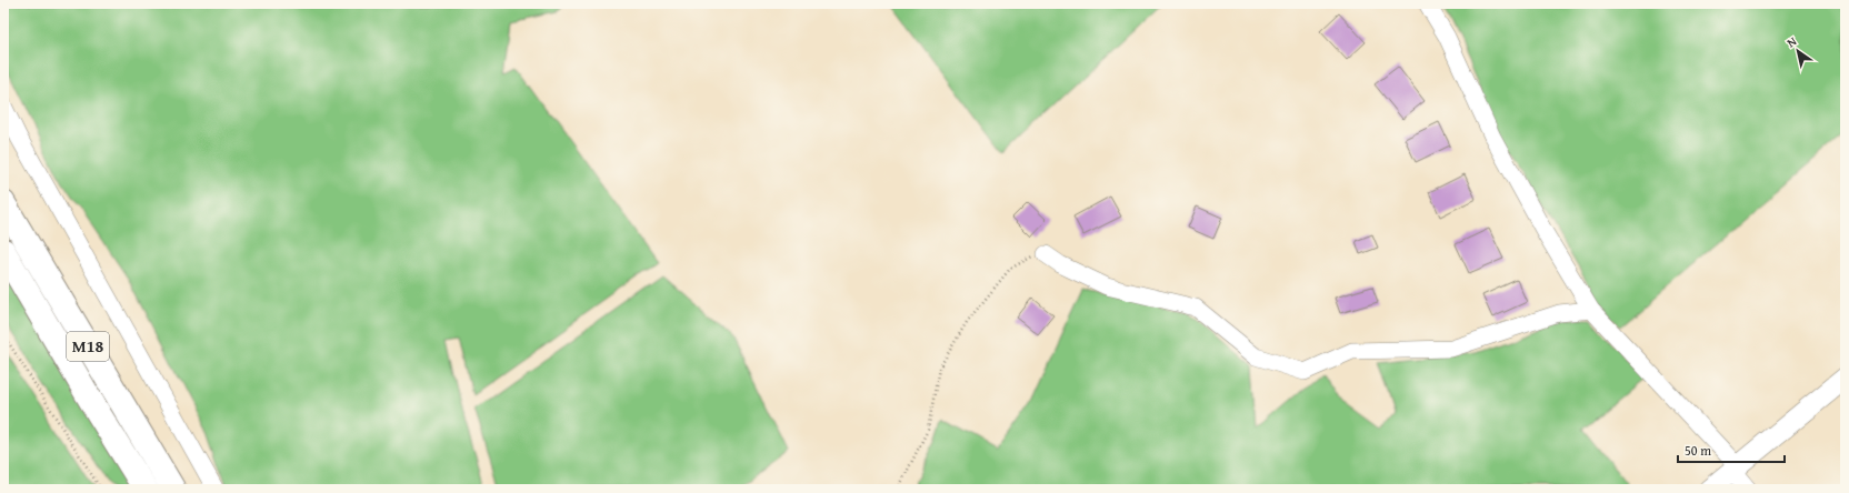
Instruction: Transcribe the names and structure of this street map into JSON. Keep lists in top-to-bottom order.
{
  "streets": {
    "highway": ["M18"]
  },
  "scale_bar": "50 m",
  "north": "top left"
}
